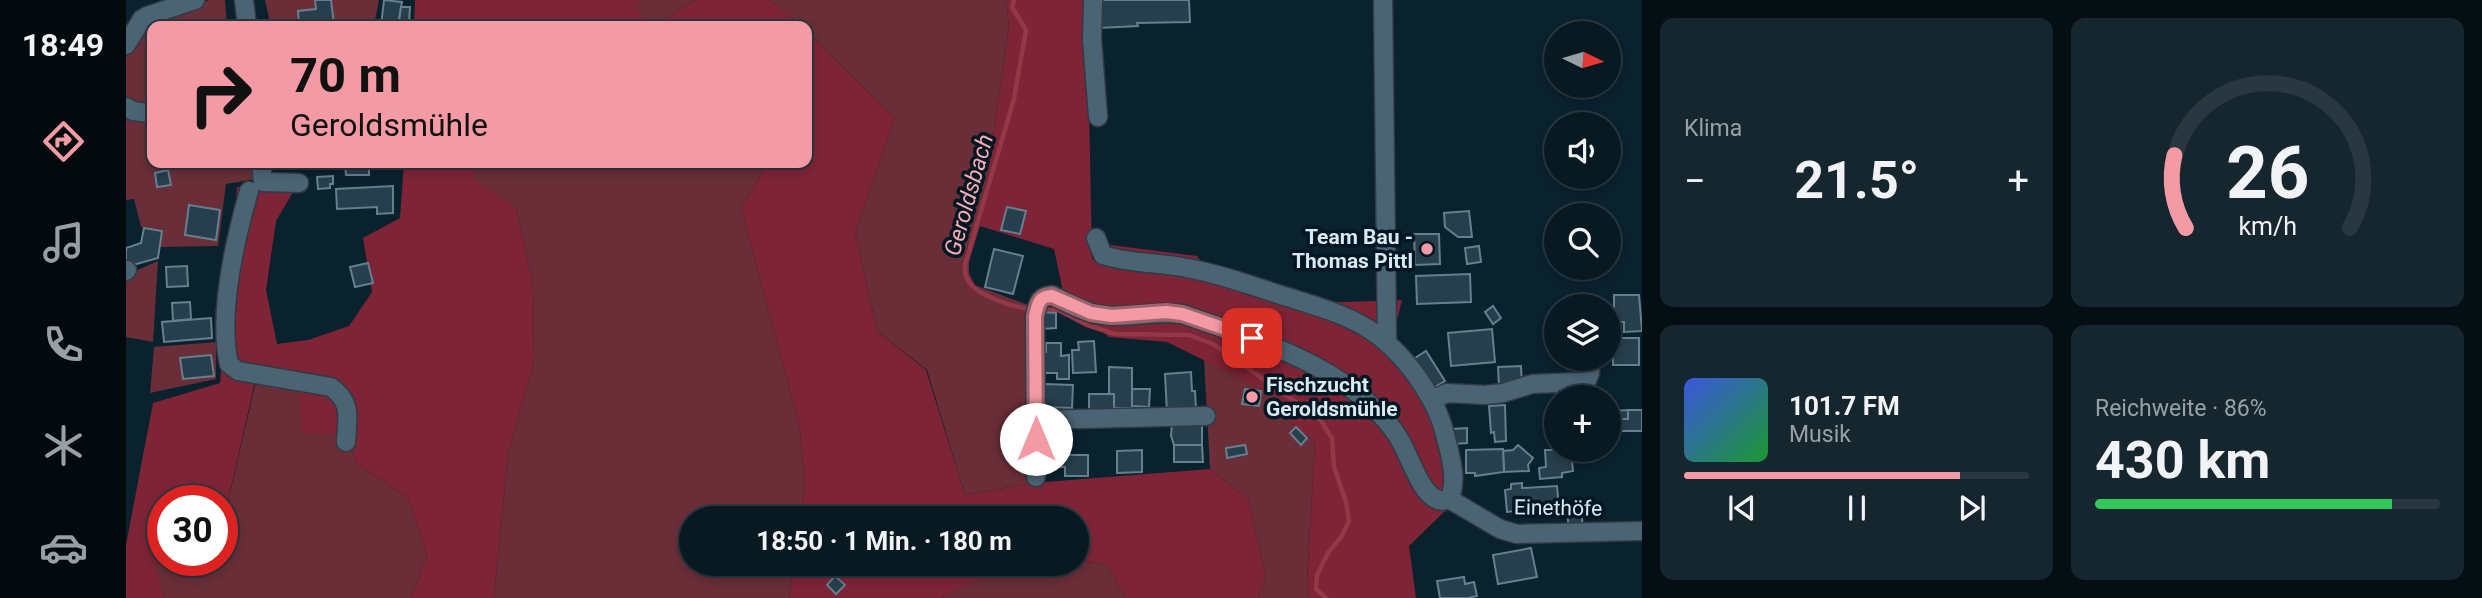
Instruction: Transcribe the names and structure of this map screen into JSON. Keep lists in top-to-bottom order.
{
  "streets": {
    "street": ["Einethöfe"]
  },
  "water": ["Geroldsbach"],
  "places": ["Team Bau - Thomas Pittl", "Fischzucht Geroldsmühle"],
  "north": "right",
  "page": {
    "tabs": "18:49",
    "tile": [
      "Klima",
      ["Reichweite · 86%", "430 km"]
    ],
    "map_buttons": "+",
    "turn": ["70 m", "Geroldsmühle"],
    "heat": ["−", "21.5°", "+"],
    "song": ["101.7 FM", "Musik"],
    "limit": "30",
    "trip": "18:50 · 1 Min. · 180 m",
    "gauge": ["26", "km/h"]
  }
}
